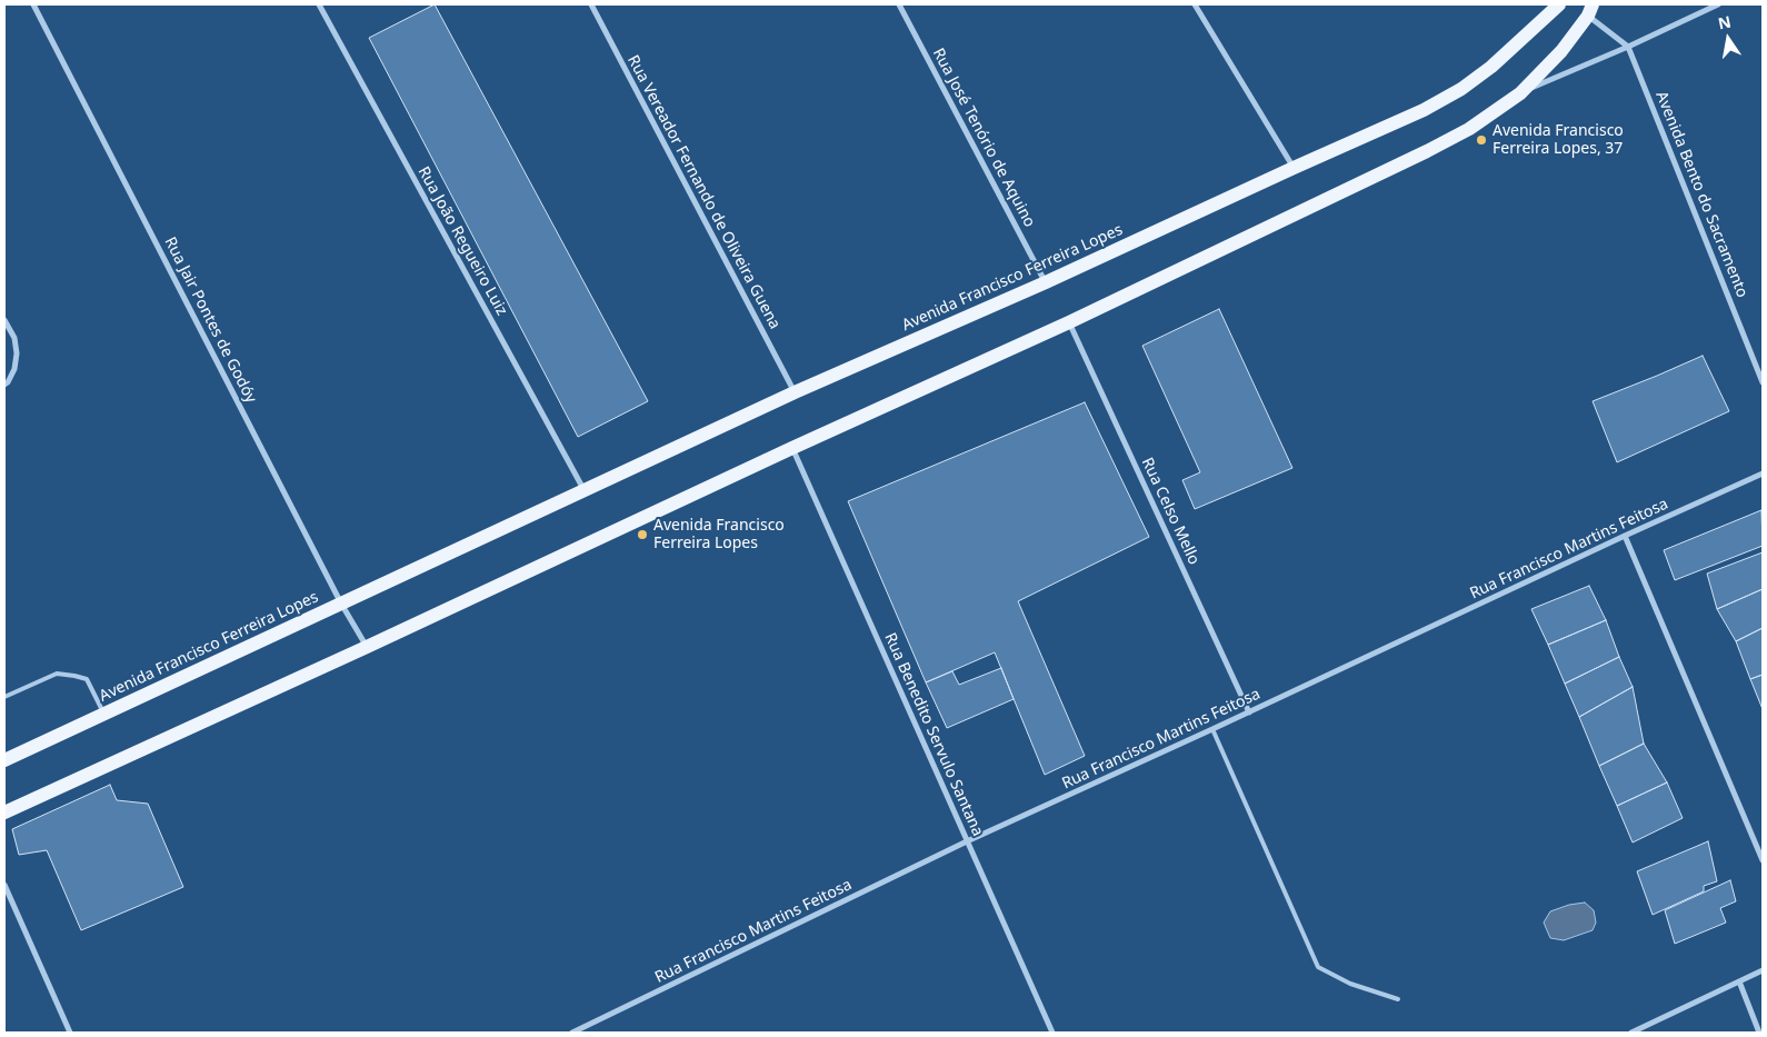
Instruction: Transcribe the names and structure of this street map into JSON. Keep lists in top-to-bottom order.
{
  "streets": {
    "main road": ["Avenida Francisco Ferreira Lopes"],
    "street": [
      "Rua José Tenório de Aquino",
      "Rua Vereador Fernando de Oliveira Guena",
      "Avenida Bento do Sacramento",
      "Rua João Regueiro Luiz",
      "Rua Jair Pontes de Godóy",
      "Rua Celso Mello",
      "Rua Francisco Martins Feitosa",
      "Rua Benedito Servulo Santana"
    ]
  },
  "crossings": [
    ["Rua José Tenório de Aquino", "Avenida Francisco Ferreira Lopes"],
    ["Rua Vereador Fernando de Oliveira Guena", "Avenida Francisco Ferreira Lopes"],
    ["Rua João Regueiro Luiz", "Avenida Francisco Ferreira Lopes"],
    ["Avenida Francisco Ferreira Lopes", "Rua Jair Pontes de Godóy"],
    ["Rua Celso Mello", "Rua Francisco Martins Feitosa"],
    ["Rua Francisco Martins Feitosa", "Rua Benedito Servulo Santana"]
  ],
  "places": ["Avenida Francisco Ferreira Lopes, 37", "Avenida Francisco Ferreira Lopes"],
  "north": "top"
}
